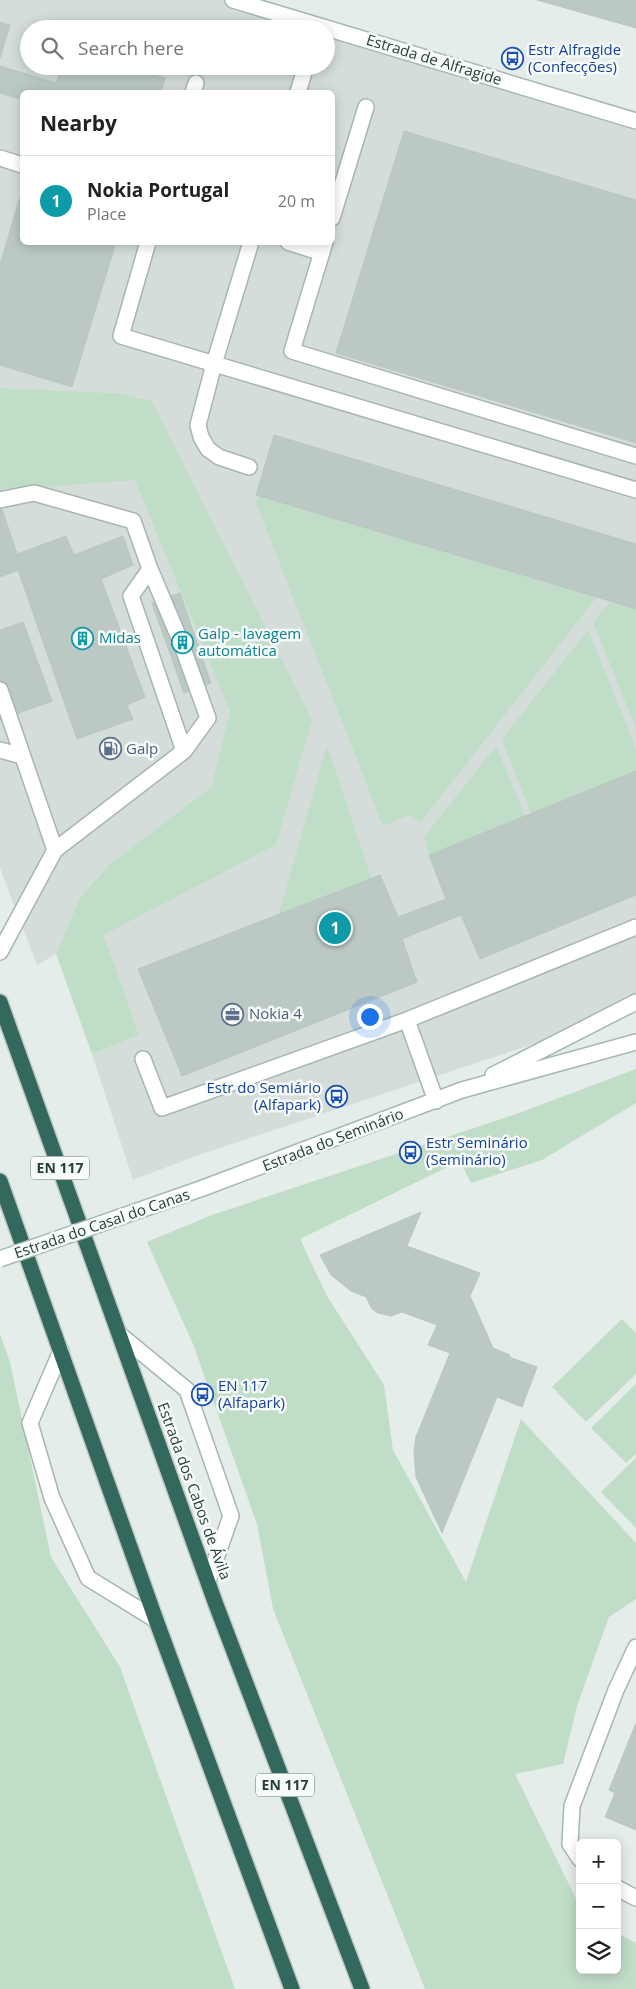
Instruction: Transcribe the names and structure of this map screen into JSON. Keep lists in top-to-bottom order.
{
  "streets": {
    "highway": ["EN 117", "Estrada dos Cabos de Ávila"],
    "street": ["Estrada de Alfragide", "Estrada do Seminário", "Estrada do Casal do Canas"]
  },
  "crossings": [
    ["Estrada do Seminário", "Estrada do Casal do Canas"]
  ],
  "places": {
    "bus stop": [
      "Estr Alfragide (Confecções)",
      "Estr do Semiário (Alfapark)",
      "Estr Seminário (Seminário)",
      "EN 117 (Alfapark)"
    ],
    "building": ["Midas", "Galp - lavagem automática"],
    "fuel station": ["Galp"],
    "office": ["Nokia 4"]
  },
  "page": {
    "search": "Search here",
    "heading": "Nearby",
    "list": [
      {
        "mark": "1",
        "name": "Nokia Portugal",
        "note": "Place",
        "value": "20 m"
      }
    ],
    "pins": "1",
    "map_buttons": ["+", "−"]
  }
}
